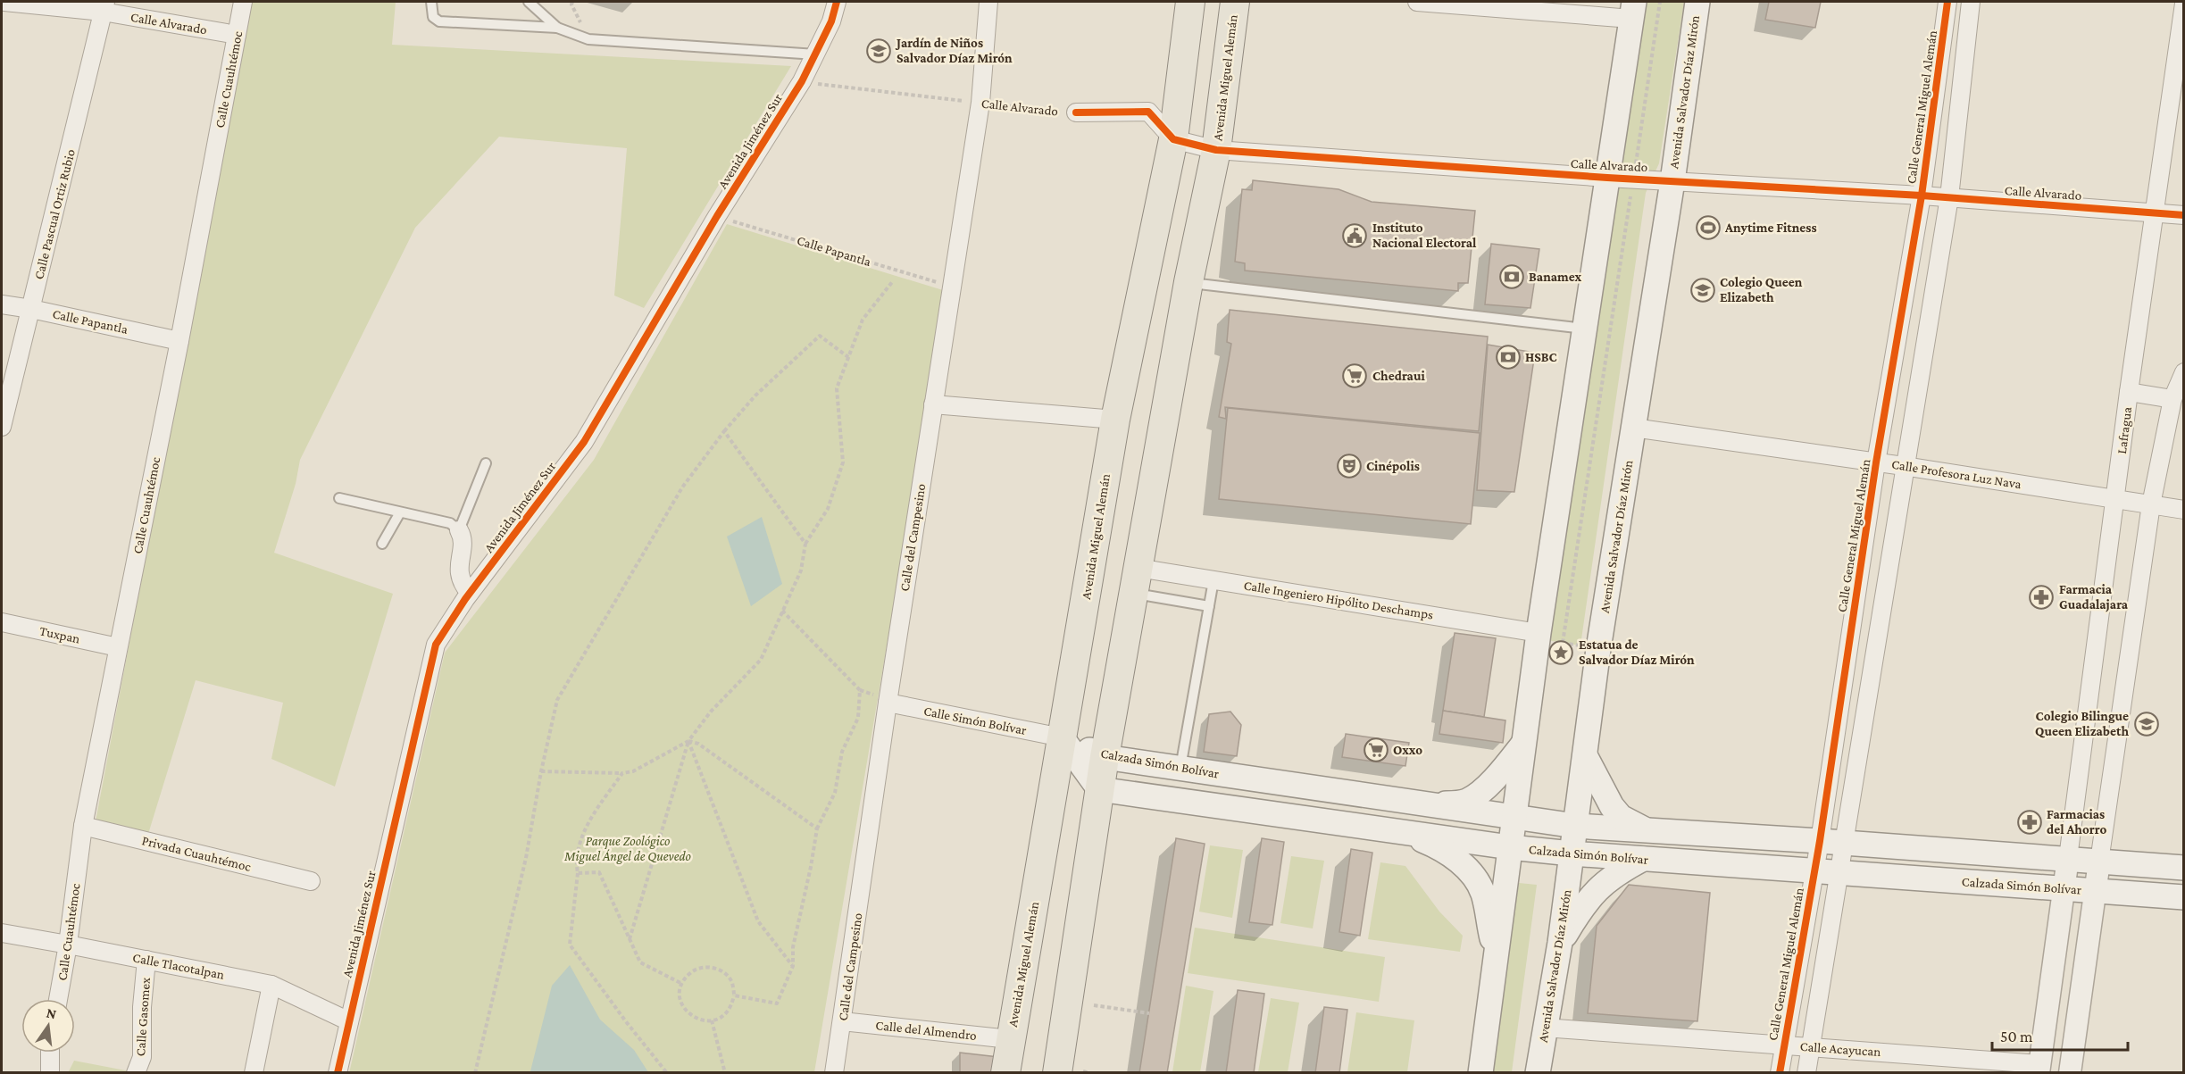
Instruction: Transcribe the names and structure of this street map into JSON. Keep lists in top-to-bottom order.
{
  "streets": {
    "main road": ["Avenida Miguel Alemán", "Avenida Salvador Díaz Mirón", "Calzada Simón Bolívar"],
    "street": [
      "Calle Alvarado",
      "Calle Cuauhtémoc",
      "Calle General Miguel Alemán",
      "Avenida Jiménez Sur",
      "Calle Pascual Ortiz Rubio",
      "Calle Papantla",
      "Lafragua",
      "Calle Profesora Luz Nava",
      "Calle del Campesino",
      "Calle Ingeniero Hipólito Deschamps",
      "Tuxpan",
      "Calle Simón Bolívar",
      "Privada Cuauhtémoc",
      "Calle Tlacotalpan",
      "Calle Gasomex",
      "Calle del Almendro",
      "Calle Acayucan"
    ]
  },
  "crossings": [
    ["Calle Alvarado", "Avenida Miguel Alemán"],
    ["Calle Alvarado", "Calle Cuauhtémoc"],
    ["Calle Alvarado", "Avenida Salvador Díaz Mirón"],
    ["Calle Alvarado", "Calle General Miguel Alemán"],
    ["Calle Alvarado", "Avenida Jiménez Sur"],
    ["Calle Alvarado", "Calle Pascual Ortiz Rubio"],
    ["Calle Alvarado", "Lafragua"],
    ["Calle Alvarado", "Calle del Campesino"],
    ["Avenida Miguel Alemán", "Calle Ingeniero Hipólito Deschamps"],
    ["Avenida Miguel Alemán", "Calle Simón Bolívar"],
    ["Avenida Miguel Alemán", "Calzada Simón Bolívar"],
    ["Avenida Miguel Alemán", "Calle del Almendro"],
    ["Calle Cuauhtémoc", "Calle Papantla"],
    ["Calle Cuauhtémoc", "Tuxpan"],
    ["Calle Cuauhtémoc", "Privada Cuauhtémoc"],
    ["Calle Cuauhtémoc", "Calle Tlacotalpan"],
    ["Avenida Salvador Díaz Mirón", "Calle Profesora Luz Nava"],
    ["Avenida Salvador Díaz Mirón", "Calzada Simón Bolívar"],
    ["Avenida Salvador Díaz Mirón", "Calle Acayucan"],
    ["Calle General Miguel Alemán", "Calle Profesora Luz Nava"],
    ["Calle General Miguel Alemán", "Calzada Simón Bolívar"],
    ["Calle General Miguel Alemán", "Calle Acayucan"],
    ["Avenida Jiménez Sur", "Calle Papantla"],
    ["Avenida Jiménez Sur", "Calle Tlacotalpan"],
    ["Calle Pascual Ortiz Rubio", "Calle Papantla"],
    ["Calle Papantla", "Calle del Campesino"],
    ["Lafragua", "Calle Profesora Luz Nava"],
    ["Lafragua", "Calzada Simón Bolívar"],
    ["Calle del Campesino", "Calle Simón Bolívar"],
    ["Calle del Campesino", "Calle del Almendro"],
    ["Calle Simón Bolívar", "Calzada Simón Bolívar"],
    ["Calle Tlacotalpan", "Calle Gasomex"]
  ],
  "parks": ["Parque Zoológico Miguel Ángel de Quevedo"],
  "places": {
    "school or university": ["Jardín de Niños Salvador Díaz Mirón", "Colegio Queen Elizabeth", "Colegio Bilingue Queen Elizabeth"],
    "sports": ["Anytime Fitness"],
    "public building": ["Instituto Nacional Electoral"],
    "bank": ["Banamex", "HSBC"],
    "supermarket": ["Chedraui", "Oxxo"],
    "theatre": ["Cinépolis"],
    "pharmacy": ["Farmacia Guadalajara", "Farmacias del Ahorro"],
    "place": ["Estatua de Salvador Díaz Mirón"]
  },
  "scale_bar": "50 m",
  "north": "top"
}
